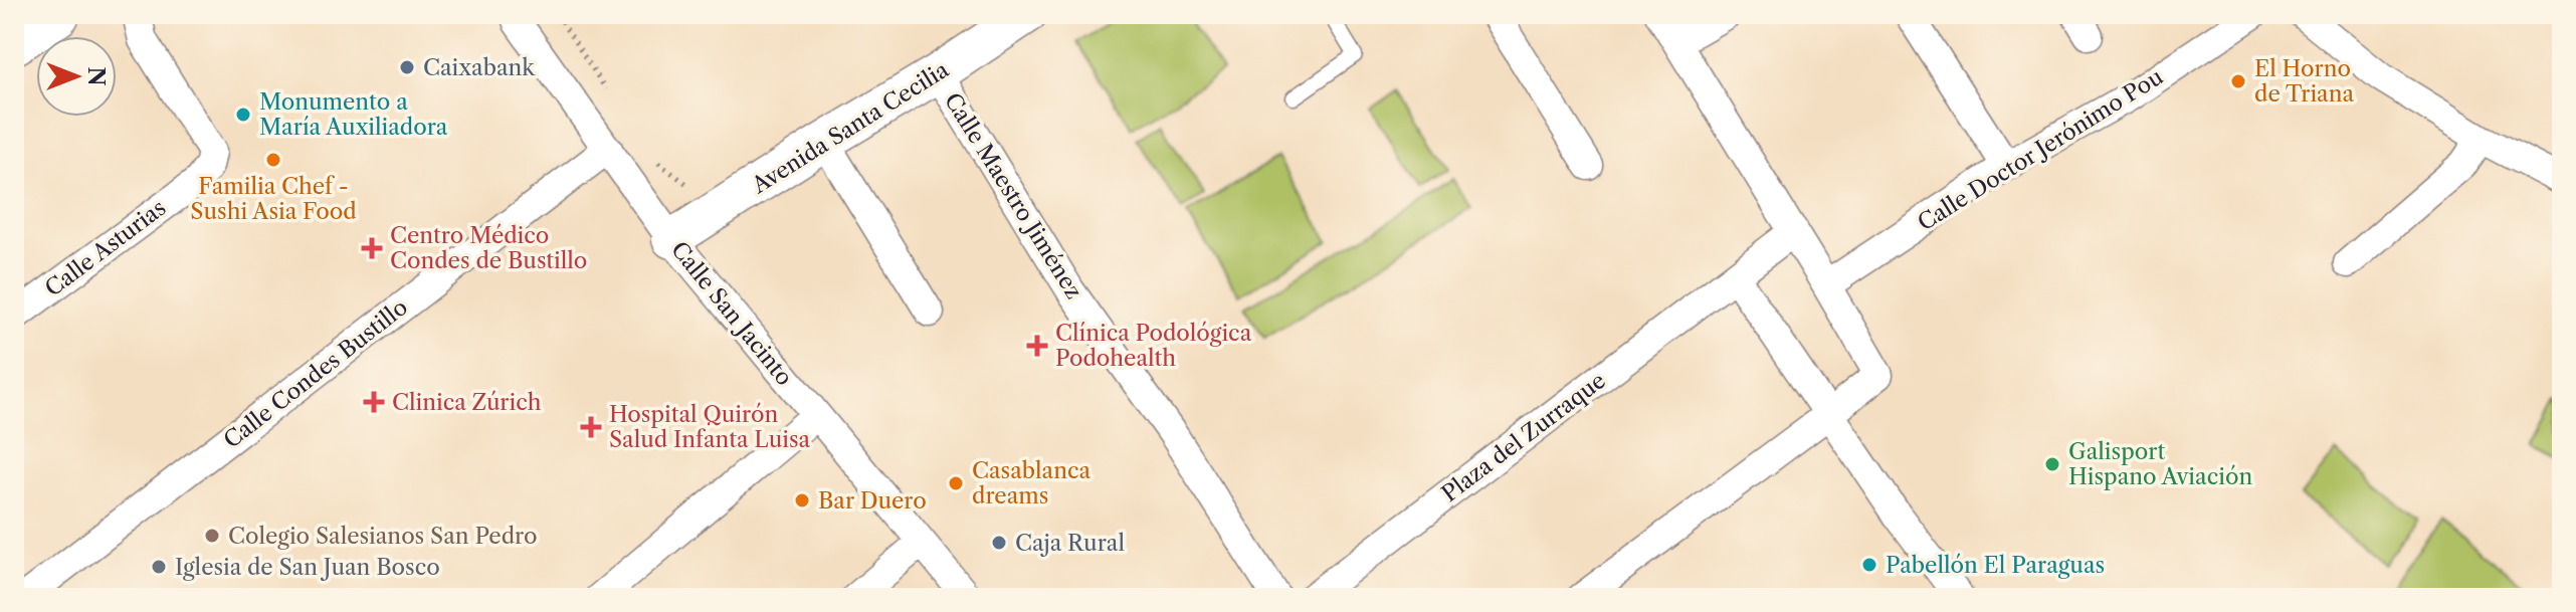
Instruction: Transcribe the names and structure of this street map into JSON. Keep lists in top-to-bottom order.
{
  "streets": {
    "street": [
      "Avenida Santa Cecilia",
      "Calle Doctor Jerónimo Pou",
      "Calle Maestro Jiménez",
      "Calle Asturias",
      "Calle San Jacinto",
      "Calle Condes Bustillo",
      "Plaza del Zurraque"
    ]
  },
  "crossings": [
    ["Avenida Santa Cecilia", "Calle Maestro Jiménez"],
    ["Avenida Santa Cecilia", "Calle San Jacinto"],
    ["Calle San Jacinto", "Calle Condes Bustillo"]
  ],
  "places": {
    "other": [
      "Caixabank",
      "El Horno de Triana",
      "Monumento a María Auxiliadora",
      "Familia Chef - Sushi Asia Food",
      "Galisport Hispano Aviación",
      "Casablanca dreams",
      "Bar Duero",
      "Colegio Salesianos San Pedro",
      "Caja Rural",
      "Pabellón El Paraguas",
      "Iglesia de San Juan Bosco"
    ],
    "health": [
      "Centro Médico Condes de Bustillo",
      "Clínica Podológica Podohealth",
      "Clinica Zúrich",
      "Hospital Quirón Salud Infanta Luisa"
    ]
  },
  "north": "right"
}
